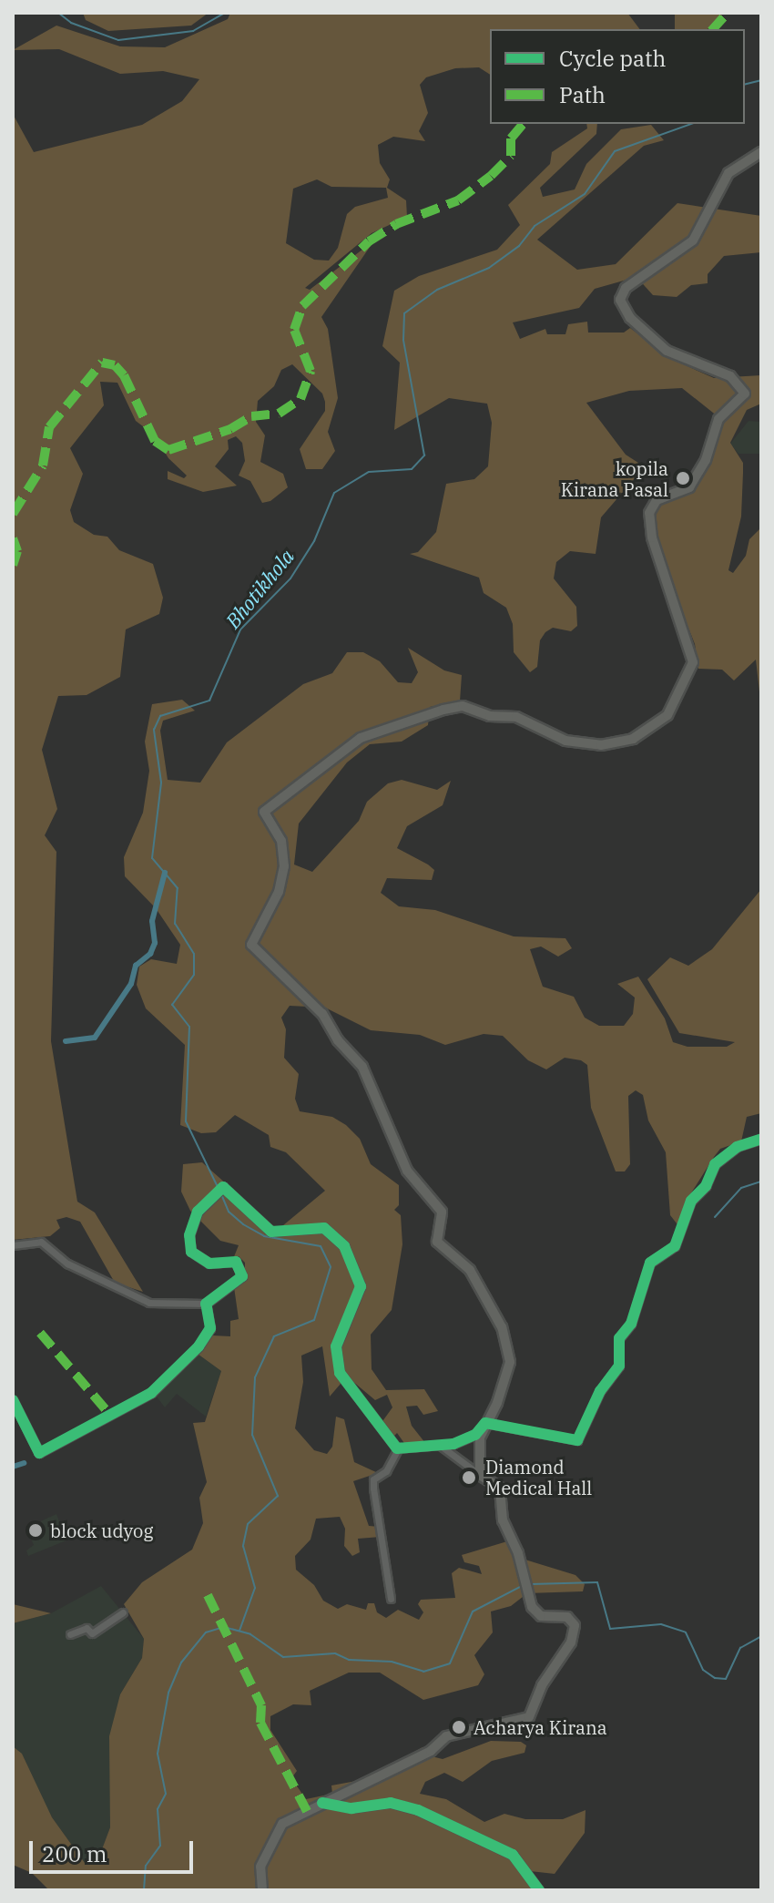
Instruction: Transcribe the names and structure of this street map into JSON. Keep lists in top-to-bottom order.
{
  "water": ["Bhotikhola"],
  "places": [
    "kopila Kirana Pasal",
    "Diamond Medical Hall",
    "block udyog",
    "Acharya Kirana"
  ],
  "legend": ["Cycle path", "Path"],
  "scale_bar": "200 m"
}
